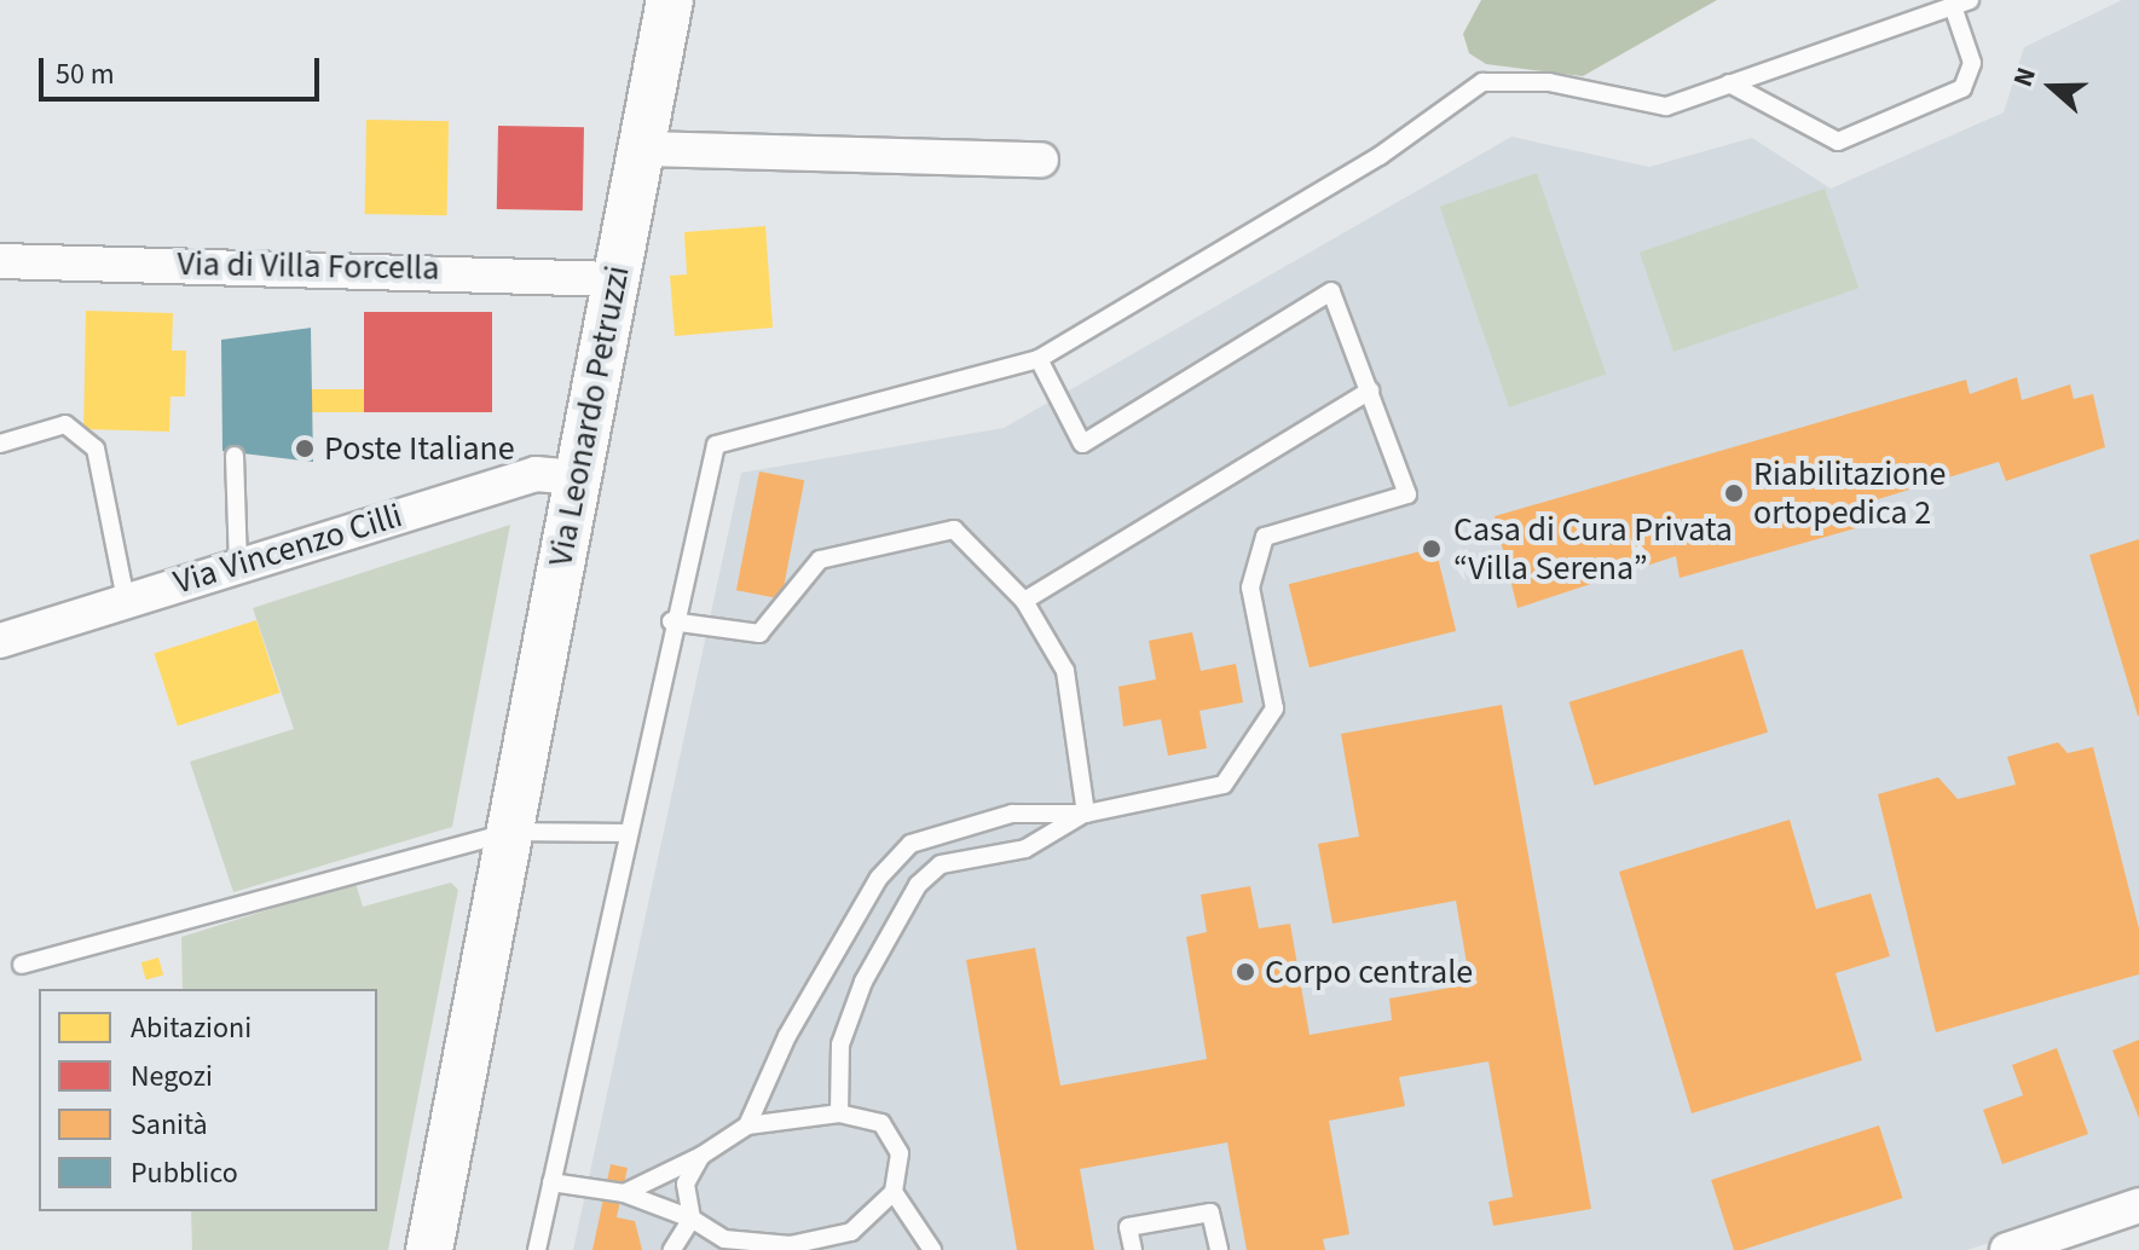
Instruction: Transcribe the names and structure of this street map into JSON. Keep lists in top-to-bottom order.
{
  "streets": {
    "main road": ["Via Leonardo Petruzzi"],
    "street": ["Via di Villa Forcella", "Via Vincenzo Cilli"]
  },
  "crossings": [
    ["Via di Villa Forcella", "Via Leonardo Petruzzi"],
    ["Via Leonardo Petruzzi", "Via Vincenzo Cilli"]
  ],
  "places": [
    "Poste Italiane",
    "Riabilitazione ortopedica 2",
    "Casa di Cura Privata “Villa Serena”",
    "Corpo centrale"
  ],
  "legend": [
    "Abitazioni",
    "Negozi",
    "Sanità",
    "Pubblico"
  ],
  "scale_bar": "50 m",
  "north": "left"
}
